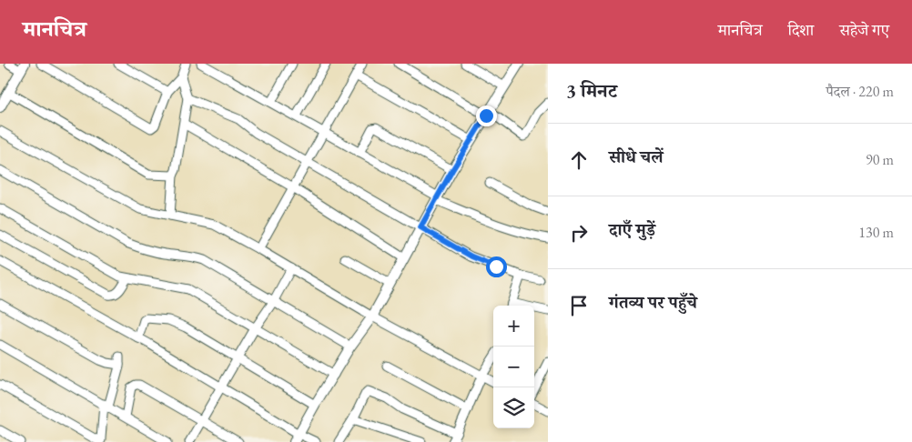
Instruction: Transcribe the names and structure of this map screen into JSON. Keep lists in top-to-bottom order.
{
  "page": {
    "header": "मानचित्र",
    "nav": ["मानचित्र", "दिशा", "सहेजे गए"],
    "heading": ["3 मिनट", "पैदल · 220 m"],
    "list": [
      ["सीधे चलें", "90 m"],
      ["दाएँ मुड़ें", "130 m"],
      "गंतव्य पर पहुँचे"
    ],
    "map_buttons": ["+", "−"]
  }
}
